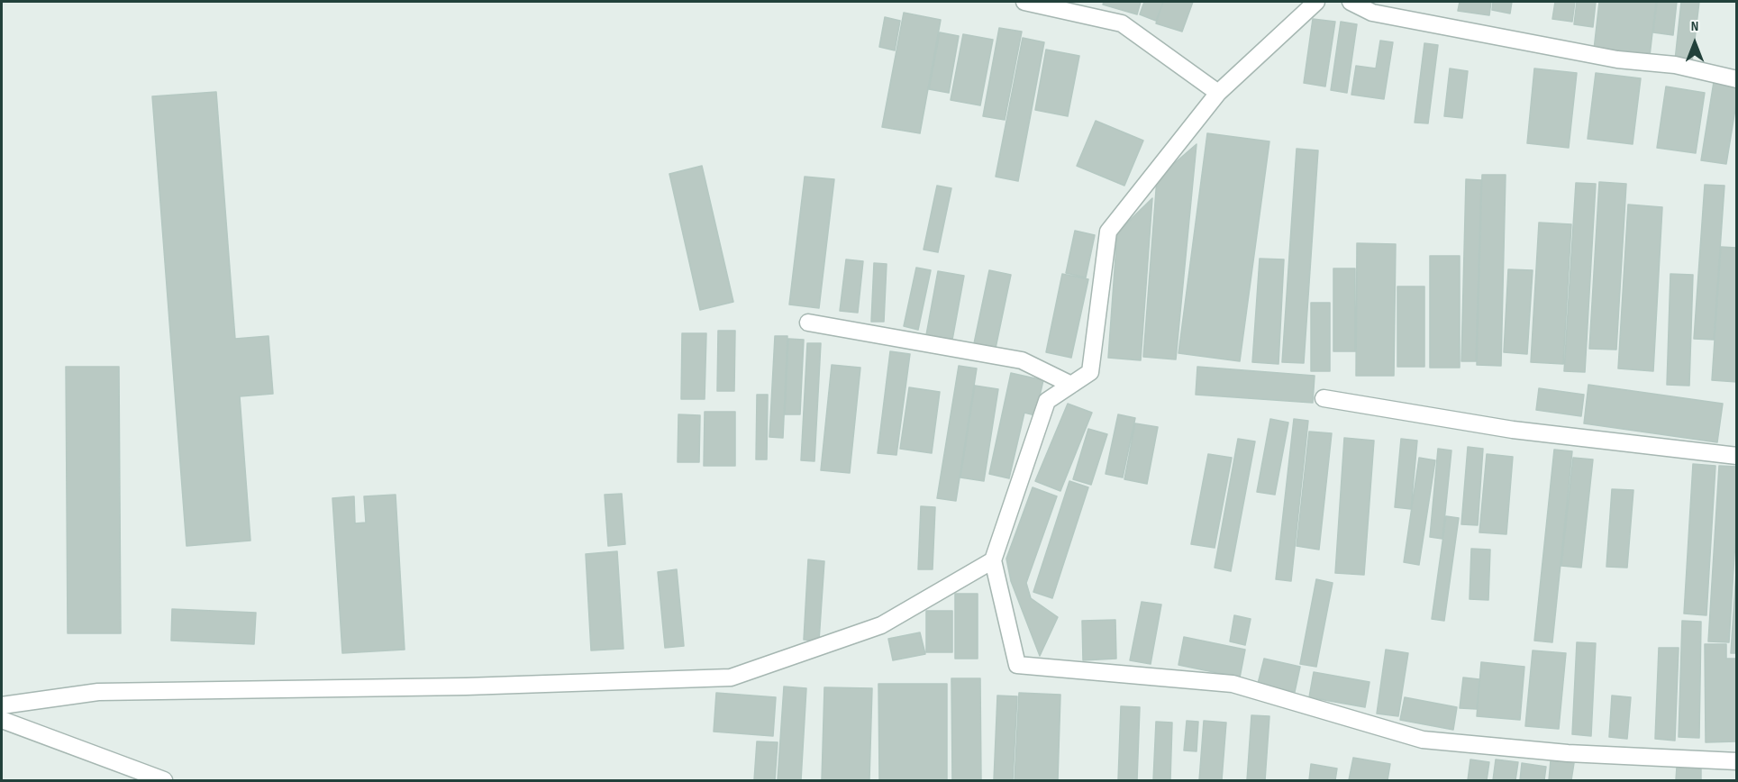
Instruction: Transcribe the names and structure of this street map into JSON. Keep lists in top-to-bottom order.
{
  "north": "top"
}
